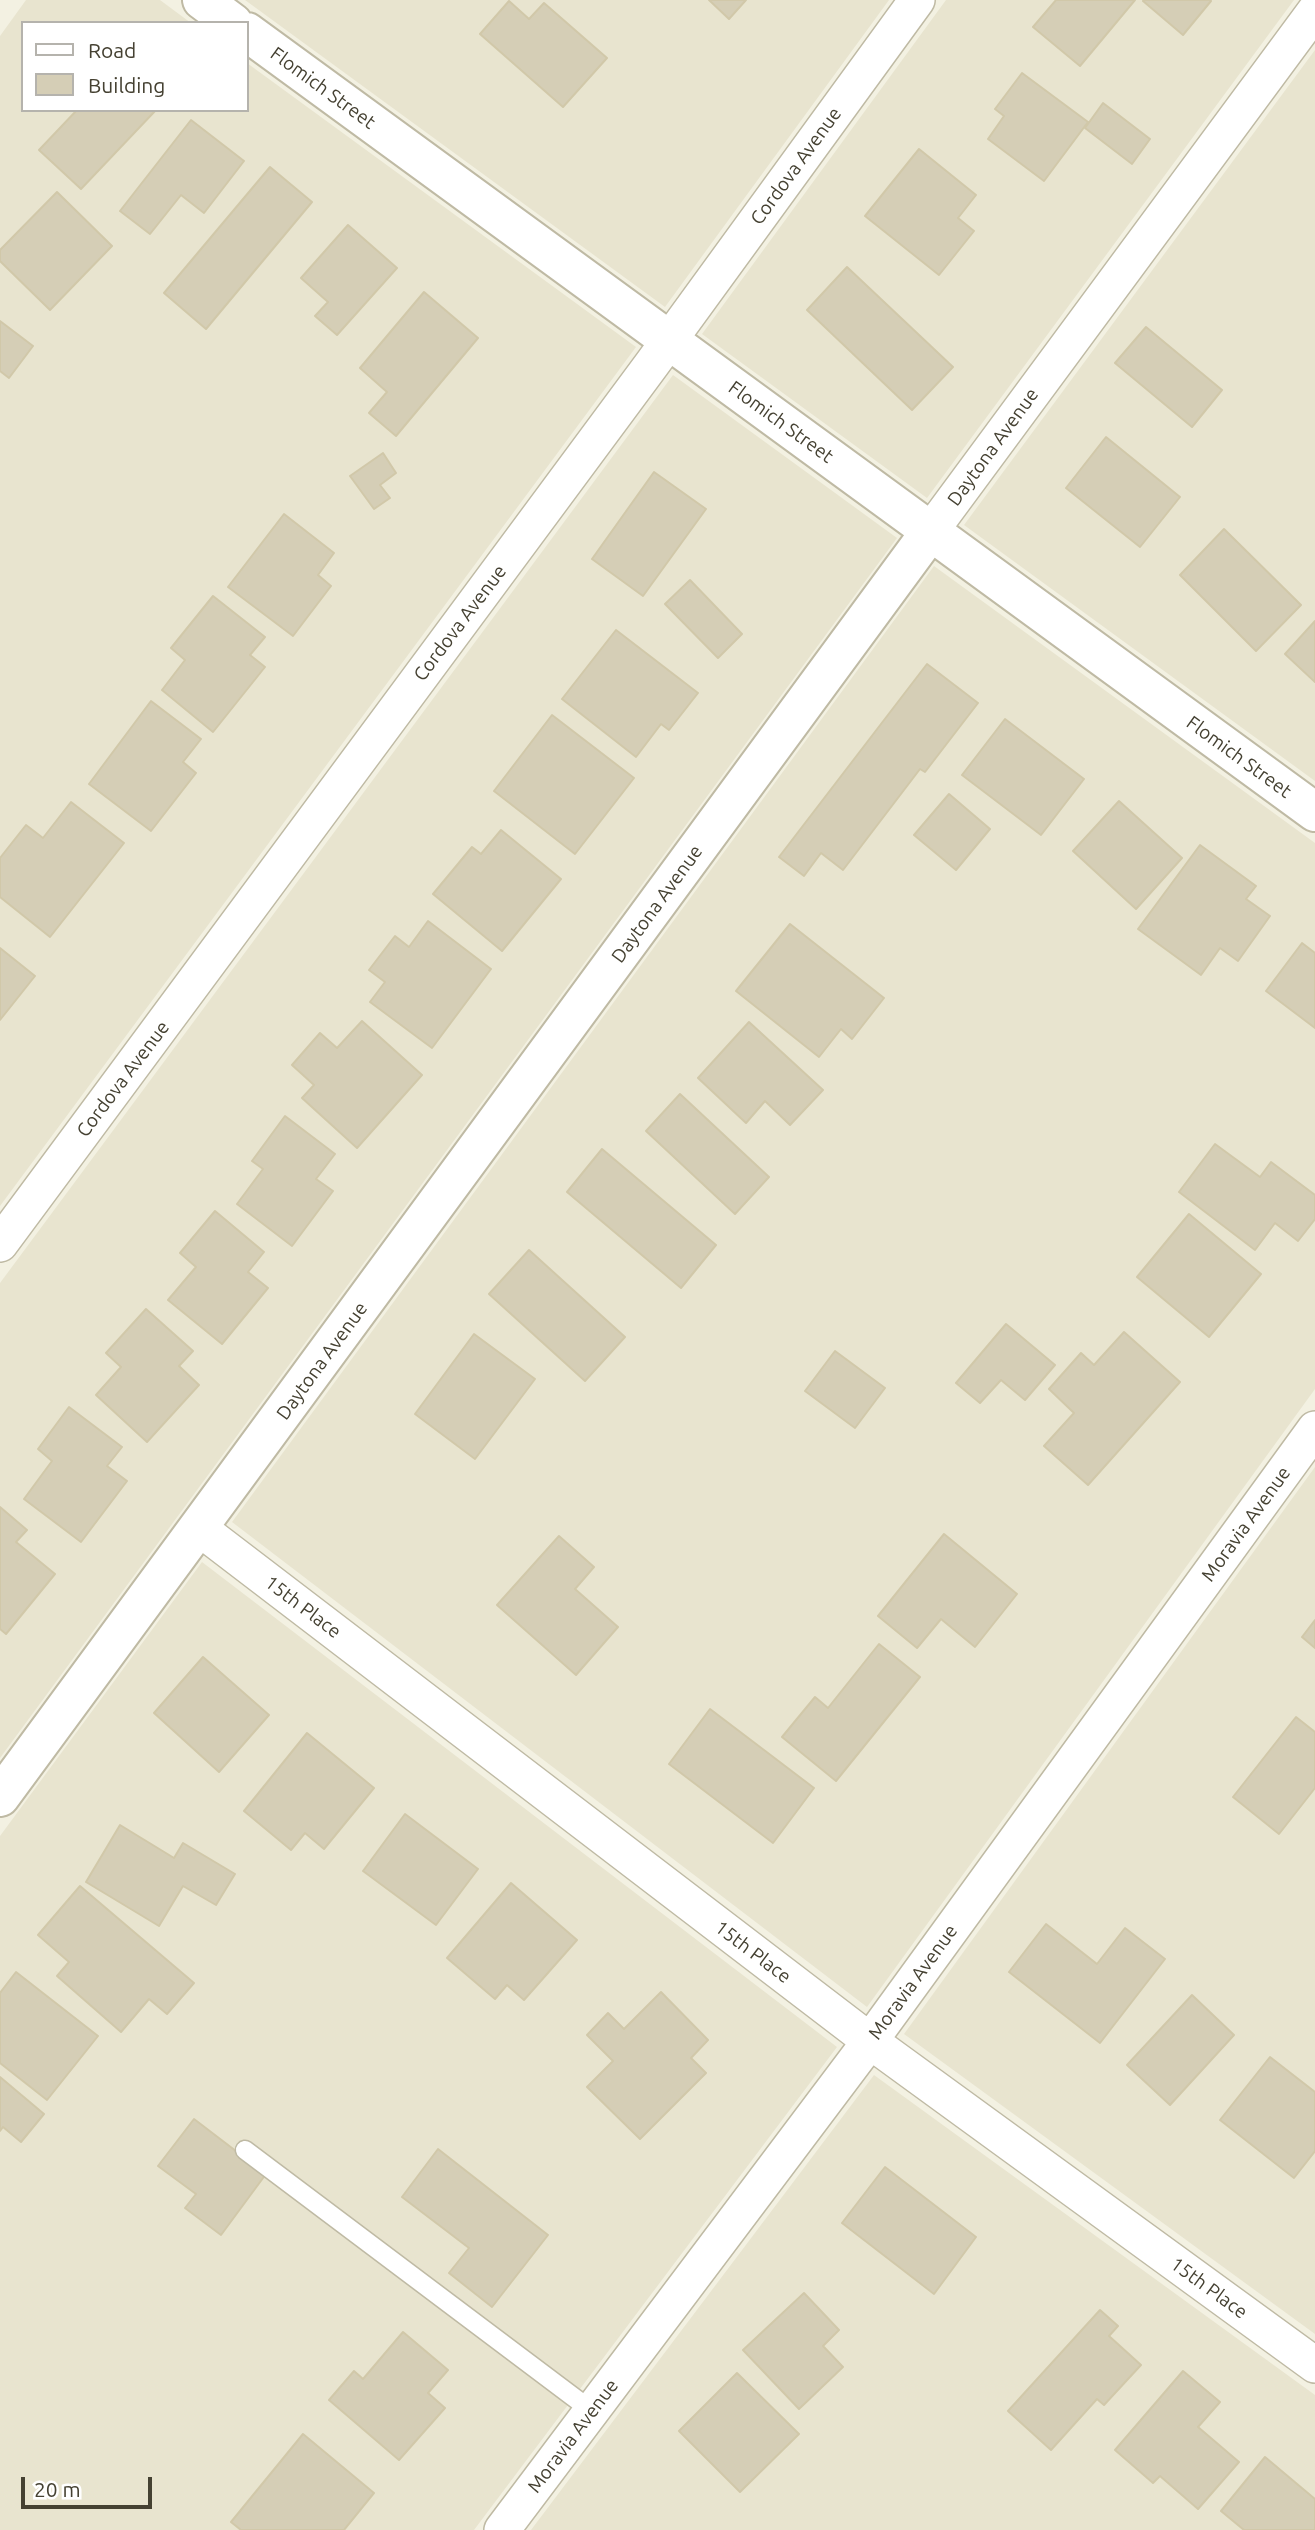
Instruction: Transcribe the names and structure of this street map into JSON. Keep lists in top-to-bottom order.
{
  "streets": {
    "street": [
      "Flomich Street",
      "Cordova Avenue",
      "Daytona Avenue",
      "Moravia Avenue",
      "15th Place"
    ]
  },
  "crossings": [
    ["Flomich Street", "Cordova Avenue"],
    ["Flomich Street", "Daytona Avenue"],
    ["Daytona Avenue", "15th Place"],
    ["Moravia Avenue", "15th Place"]
  ],
  "legend": ["Road", "Building"],
  "scale_bar": "20 m"
}
